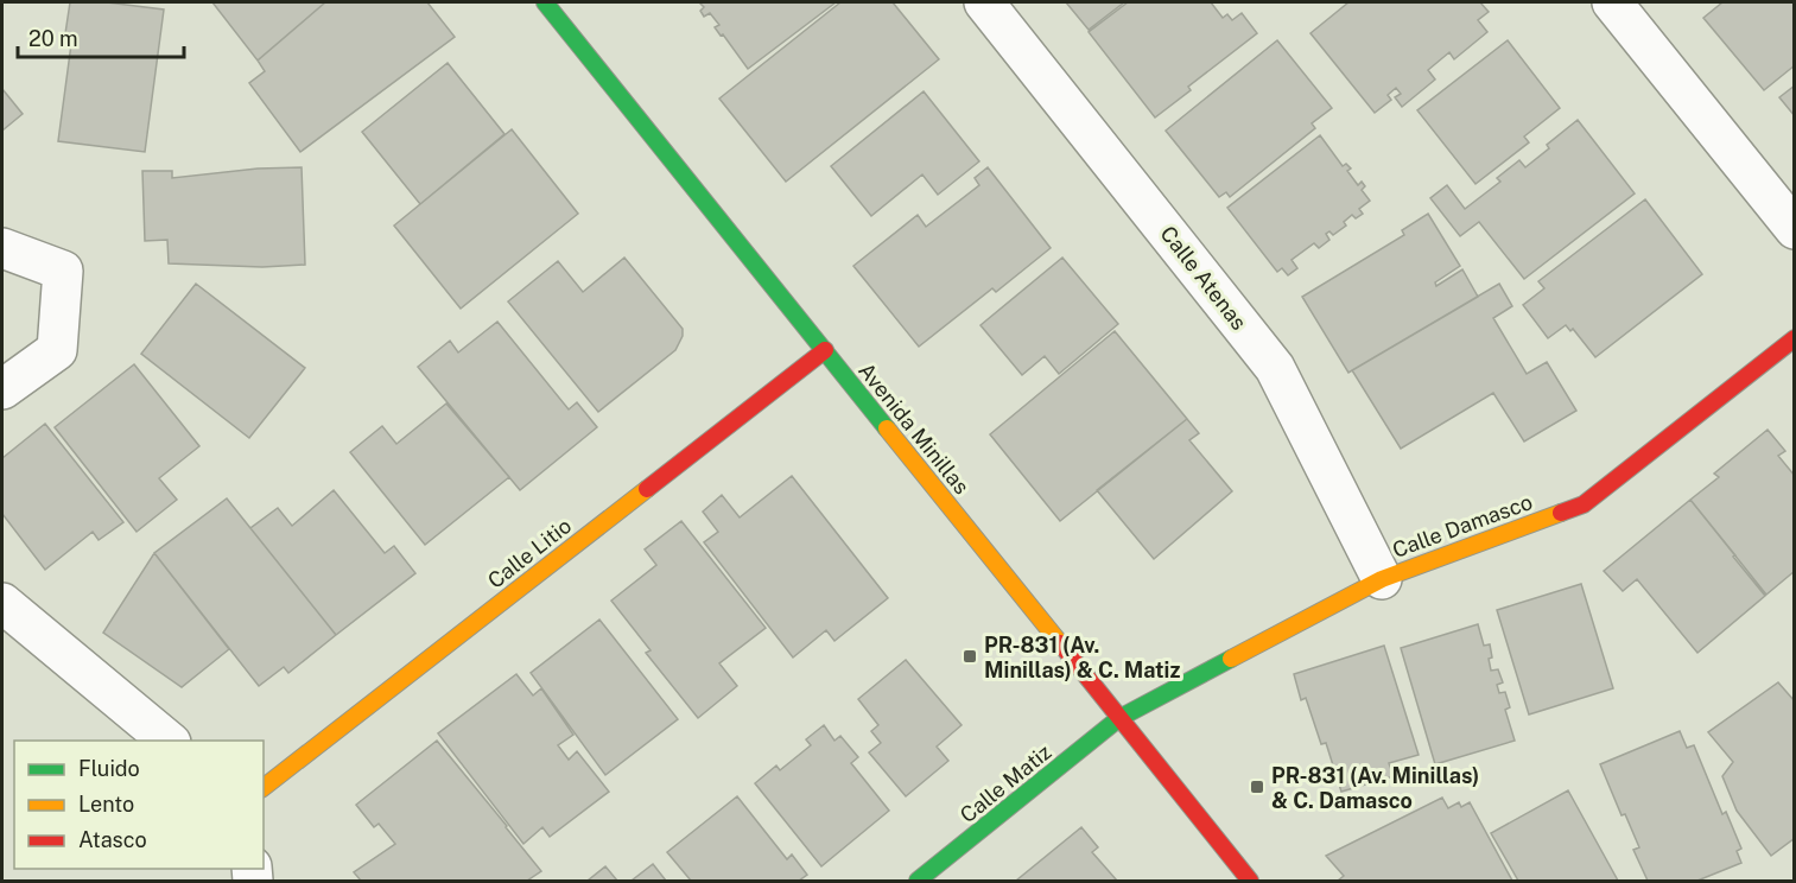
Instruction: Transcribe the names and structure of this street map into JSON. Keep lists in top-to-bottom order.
{
  "streets": {
    "street": [
      "Calle Atenas",
      "Avenida Minillas",
      "Calle Damasco",
      "Calle Litio",
      "Calle Matiz"
    ]
  },
  "crossings": [
    ["Calle Atenas", "Calle Damasco"],
    ["Avenida Minillas", "Calle Damasco"],
    ["Avenida Minillas", "Calle Litio"],
    ["Avenida Minillas", "Calle Matiz"],
    ["Calle Damasco", "Calle Matiz"]
  ],
  "places": {
    "transit": ["PR-831 (Av. Minillas) & C. Matiz", "PR-831 (Av. Minillas) & C. Damasco"]
  },
  "legend": ["Fluido", "Lento", "Atasco"],
  "scale_bar": "20 m"
}
